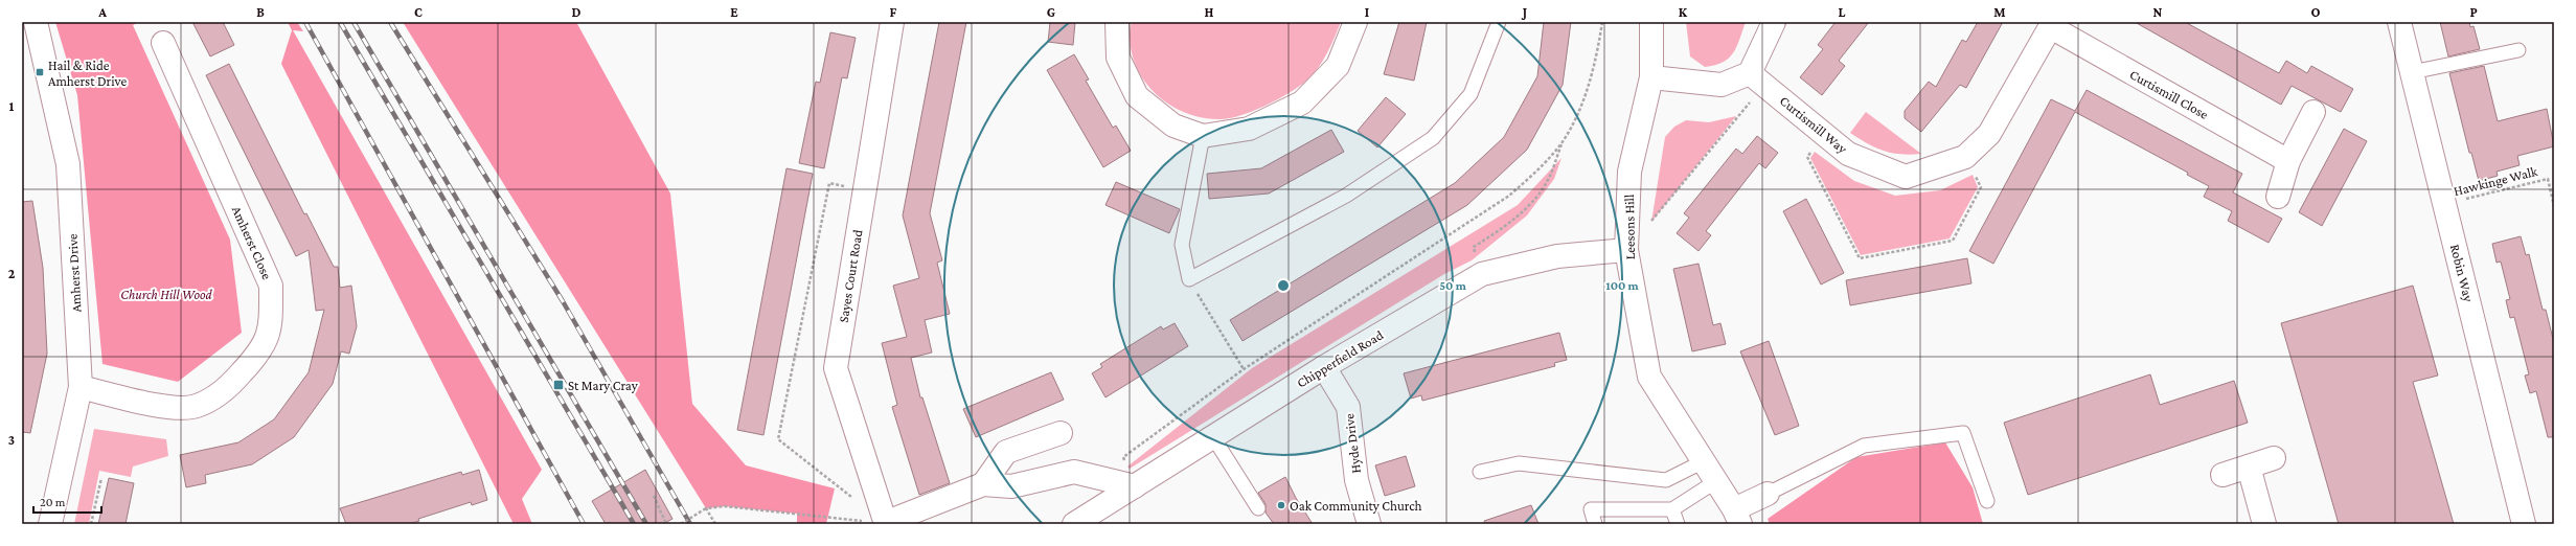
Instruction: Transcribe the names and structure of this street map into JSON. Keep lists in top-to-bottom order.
{
  "streets": {
    "street": [
      "Curtismill Close",
      "Curtismill Way",
      "Leesons Hill",
      "Amherst Close",
      "Amherst Drive",
      "Robin Way",
      "Sayes Court Road",
      "Chipperfield Road",
      "Hyde Drive"
    ],
    "path": ["Hawkinge Walk"]
  },
  "crossings": [
    ["Curtismill Close", "Curtismill Way"],
    ["Hawkinge Walk", "Robin Way"],
    ["Leesons Hill", "Chipperfield Road"],
    ["Amherst Close", "Amherst Drive"],
    ["Chipperfield Road", "Hyde Drive"]
  ],
  "parks": ["Church Hill Wood"],
  "places": {
    "transit": ["Hail & Ride Amherst Drive", "St Mary Cray"],
    "other": ["Oak Community Church"]
  },
  "scale_bar": "20 m",
  "grid": {
    "columns": [
      "A",
      "B",
      "C",
      "D",
      "E",
      "F",
      "G",
      "H",
      "I",
      "J",
      "K",
      "L",
      "M",
      "N",
      "O",
      "P"
    ],
    "rows": ["1", "2", "3"]
  },
  "rings": ["50 m", "100 m"]
}
